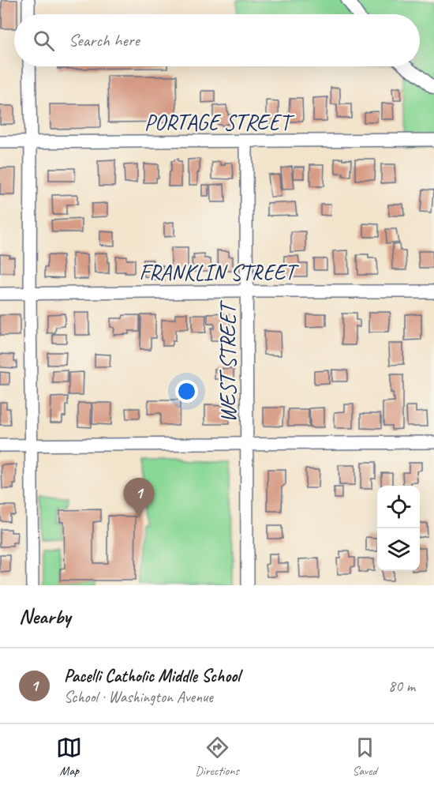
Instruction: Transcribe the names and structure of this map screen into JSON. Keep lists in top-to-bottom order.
{
  "streets": {
    "street": ["PORTAGE STREET", "FRANKLIN STREET", "WEST STREET"]
  },
  "crossings": [
    ["PORTAGE STREET", "WEST STREET"],
    ["FRANKLIN STREET", "WEST STREET"]
  ],
  "page": {
    "search": "Search here",
    "pins": "1",
    "heading": "Nearby",
    "list": [
      {
        "mark": "1",
        "name": "Pacelli Catholic Middle School",
        "note": "School · Washington Avenue",
        "value": "80 m"
      }
    ],
    "nav": ["Map", "Directions", "Saved"]
  }
}
